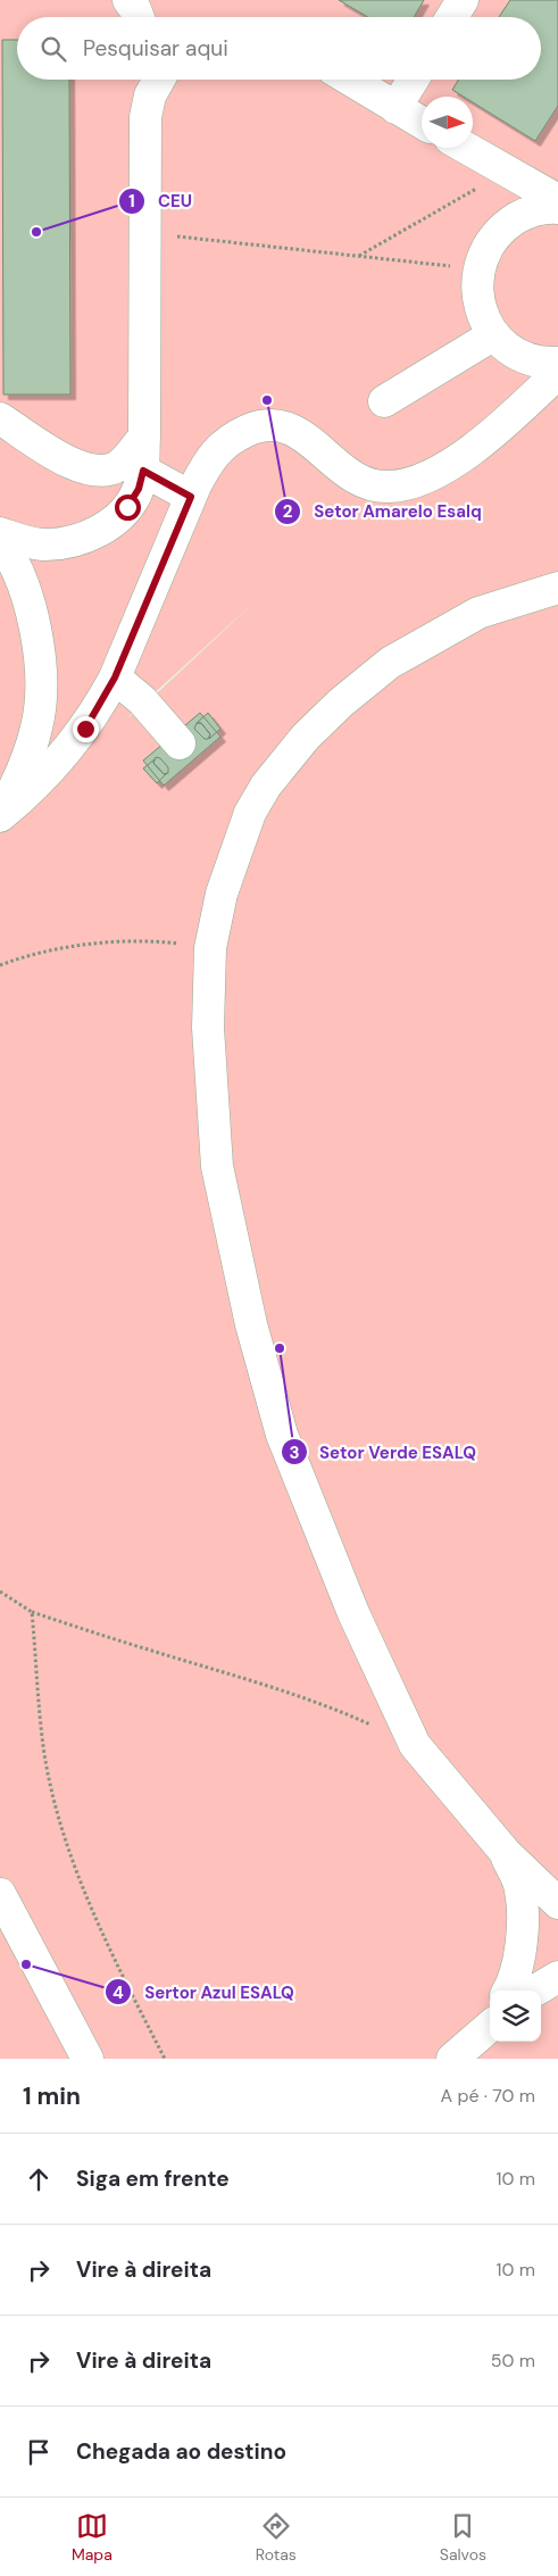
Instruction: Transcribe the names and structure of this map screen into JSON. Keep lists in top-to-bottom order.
{
  "places": [
    "CEU",
    "Setor Amarelo Esalq",
    "Setor Verde ESALQ",
    "Sertor Azul ESALQ"
  ],
  "north": "right",
  "page": {
    "search": "Pesquisar aqui",
    "heading": ["1 min", "A pé · 70 m"],
    "list": [
      ["Siga em frente", "10 m"],
      ["Vire à direita", "10 m"],
      ["Vire à direita", "50 m"],
      "Chegada ao destino"
    ],
    "nav": ["Mapa", "Rotas", "Salvos"]
  }
}
